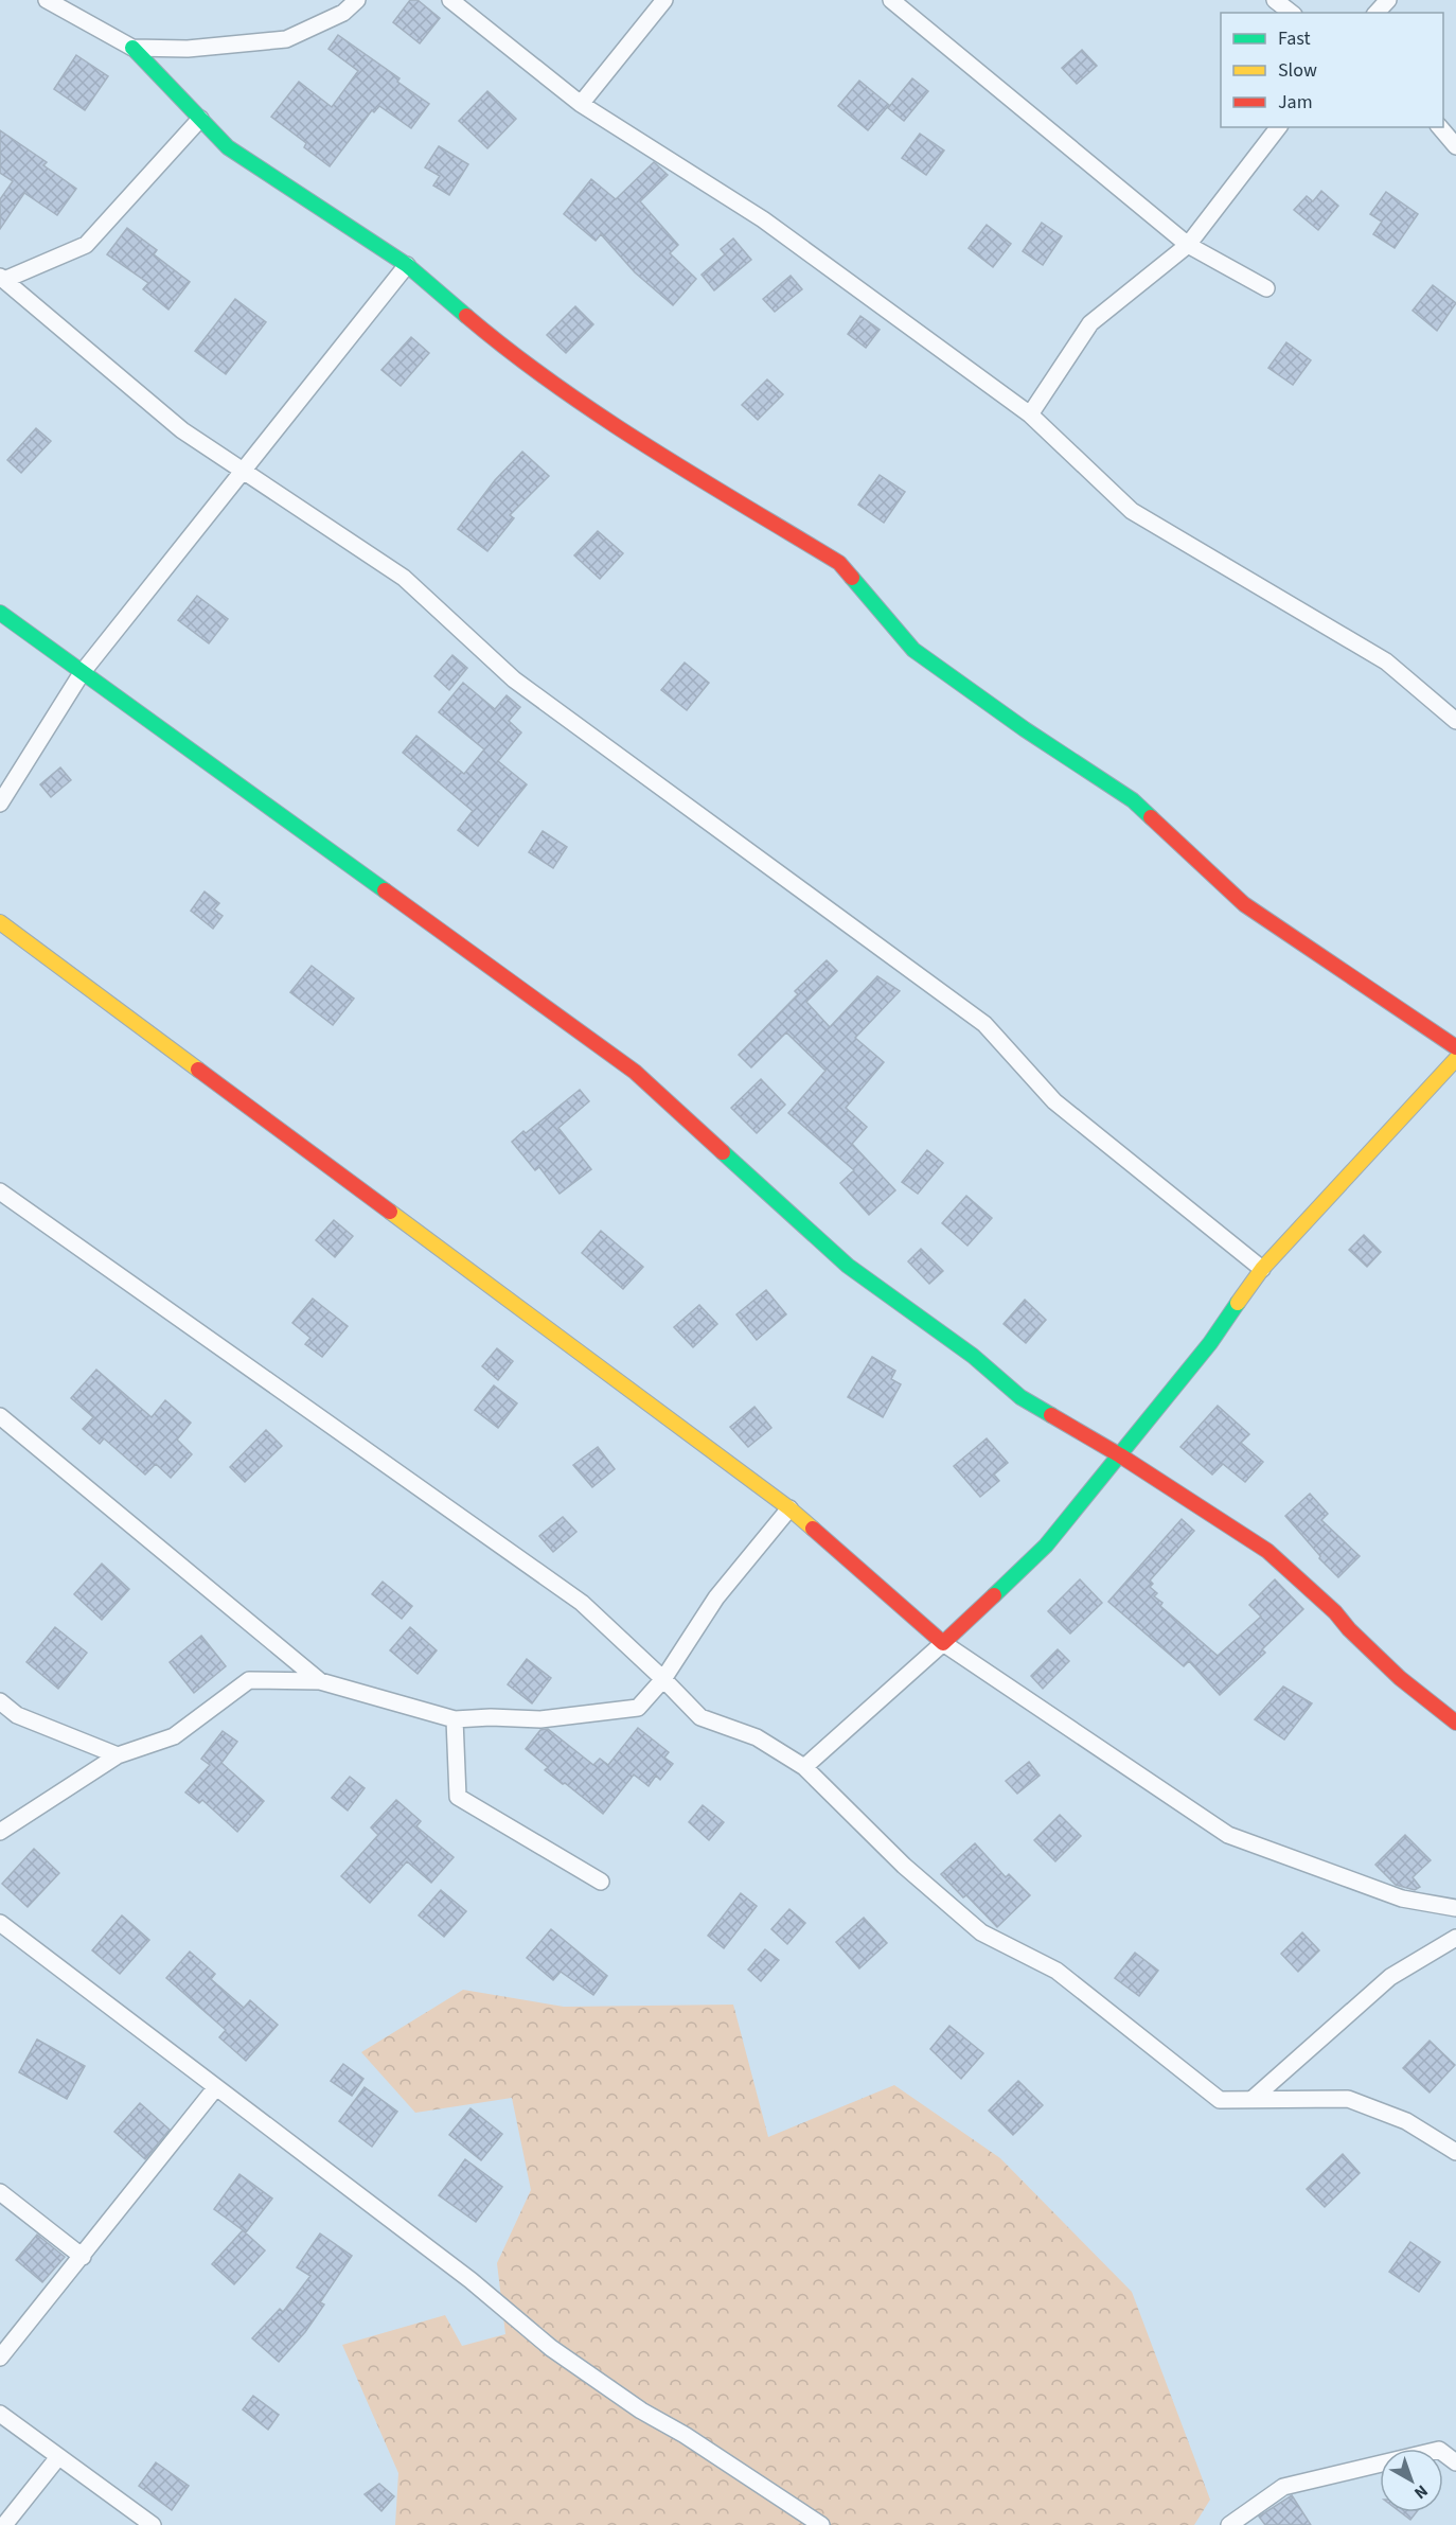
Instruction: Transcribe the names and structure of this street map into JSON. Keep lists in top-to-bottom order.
{
  "legend": ["Fast", "Slow", "Jam"],
  "north": "bottom right"
}
